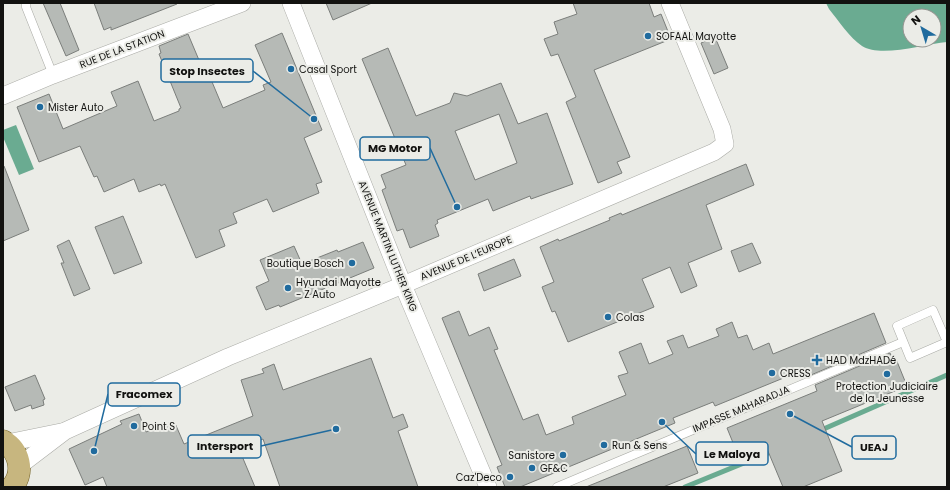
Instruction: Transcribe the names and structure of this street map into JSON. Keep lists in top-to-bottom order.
{
  "streets": {
    "street": ["RUE DE LA STATION", "AVENUE MARTIN LUTHER KING", "AVENUE DE L’EUROPE"],
    "lane": ["IMPASSE MAHARADJA"]
  },
  "crossings": [
    ["AVENUE MARTIN LUTHER KING", "AVENUE DE L’EUROPE"]
  ],
  "places": {
    "other": [
      "SOFAAL Mayotte",
      "Casal Sport",
      "Mister Auto",
      "Stop Insectes",
      "MG Motor",
      "Boutique Bosch",
      "Hyundai Mayotte - Z Auto",
      "Colas",
      "CRESS",
      "Protection Judiciaire de la Jeunesse",
      "UEAJ",
      "Le Maloya",
      "Point S",
      "Intersport",
      "Run & Sens",
      "Fracomex",
      "Sanistore",
      "GF&C",
      "Caz'Deco"
    ],
    "health": ["HAD MdzHADé"]
  },
  "north": "top left"
}
